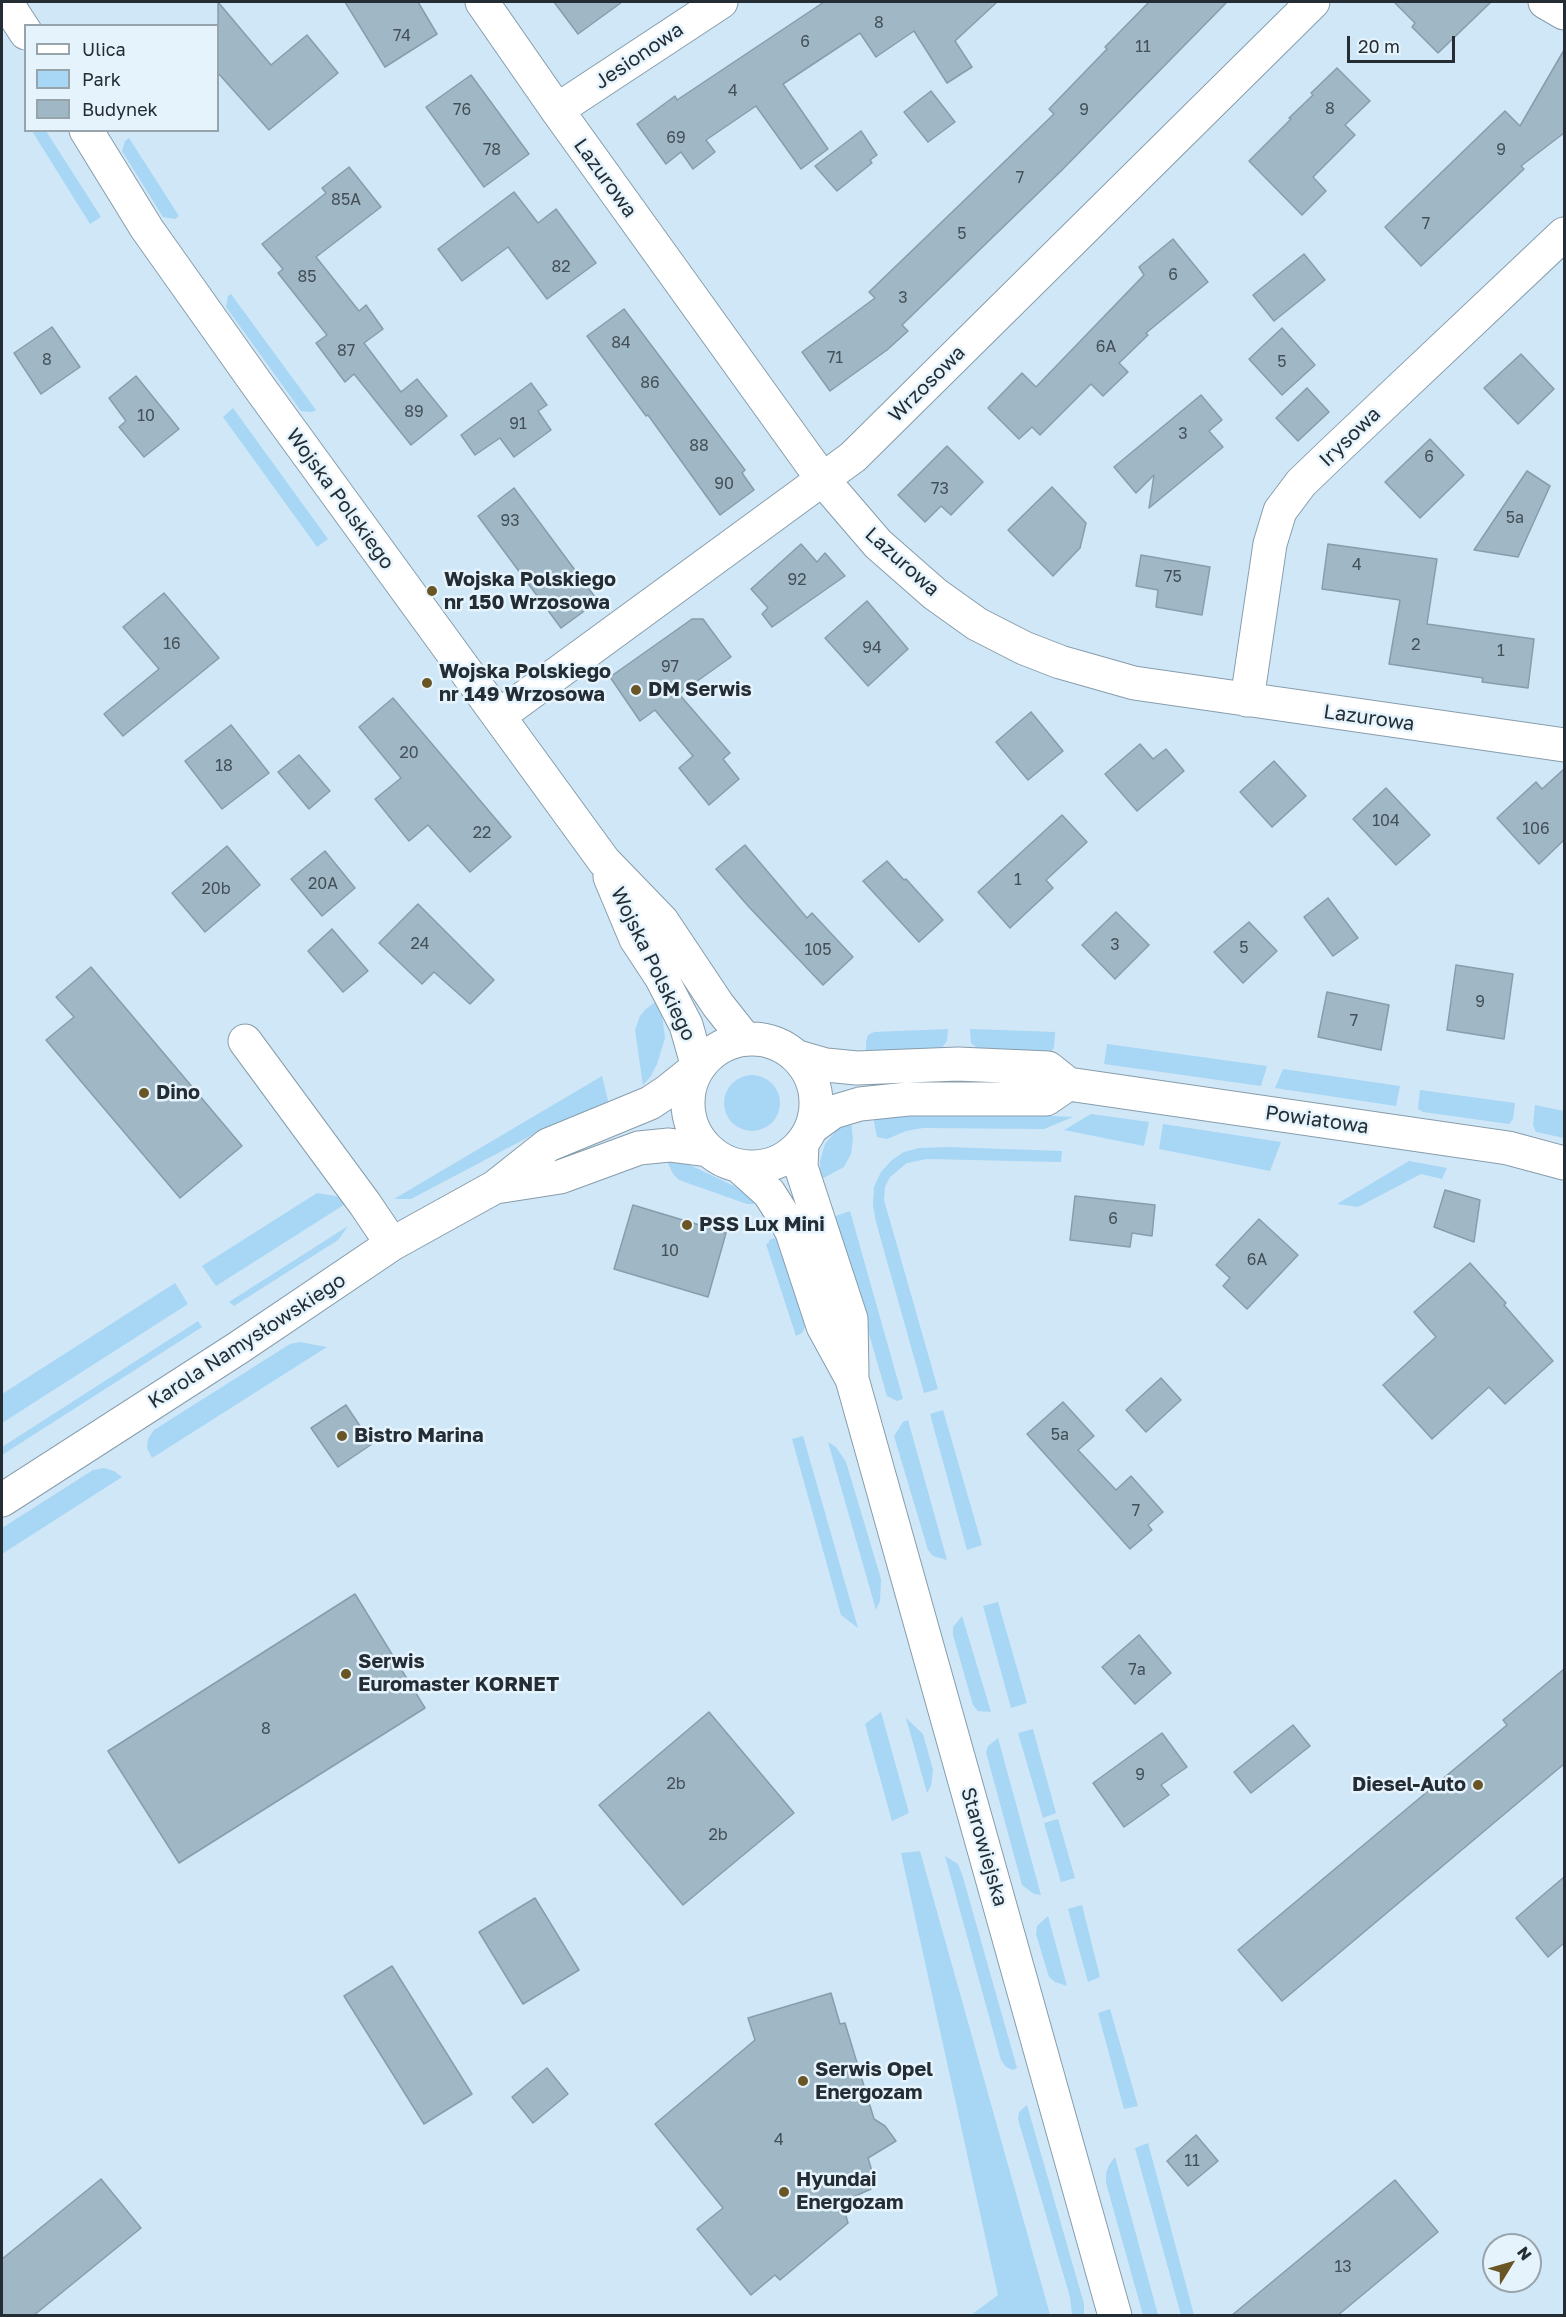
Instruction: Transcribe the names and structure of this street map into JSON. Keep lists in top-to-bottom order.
{
  "streets": {
    "street": [
      "Jesionowa",
      "Lazurowa",
      "Wrzosowa",
      "Irysowa",
      "Wojska Polskiego",
      "Powiatowa",
      "Karola Namysłowskiego",
      "Starowiejska"
    ]
  },
  "crossings": [
    ["Jesionowa", "Lazurowa"],
    ["Lazurowa", "Wrzosowa"],
    ["Lazurowa", "Irysowa"],
    ["Wrzosowa", "Wojska Polskiego"],
    ["Wojska Polskiego", "Powiatowa"],
    ["Wojska Polskiego", "Karola Namysłowskiego"],
    ["Wojska Polskiego", "Starowiejska"],
    ["Powiatowa", "Karola Namysłowskiego"],
    ["Powiatowa", "Starowiejska"],
    ["Karola Namysłowskiego", "Starowiejska"]
  ],
  "places": [
    "Wojska Polskiego nr 150 Wrzosowa",
    "Wojska Polskiego nr 149 Wrzosowa",
    "DM Serwis",
    "Dino",
    "PSS Lux Mini",
    "Bistro Marina",
    "Serwis Euromaster KORNET",
    "Diesel-Auto",
    "Serwis Opel Energozam",
    "Hyundai Energozam"
  ],
  "house_numbers": [
    "8",
    "74",
    "6",
    "11",
    "4",
    "8",
    "76",
    "9",
    "69",
    "78",
    "9",
    "7",
    "85A",
    "7",
    "5",
    "82",
    "6",
    "85",
    "3",
    "84",
    "6A",
    "87",
    "71",
    "8",
    "5",
    "86",
    "89",
    "10",
    "91",
    "3",
    "88",
    "6",
    "90",
    "73",
    "5a",
    "93",
    "4",
    "75",
    "92",
    "16",
    "2",
    "94",
    "1",
    "97",
    "20",
    "18",
    "104",
    "106",
    "22",
    "1",
    "20A",
    "20b",
    "24",
    "3",
    "5",
    "105",
    "9",
    "7",
    "6",
    "10",
    "6A",
    "5a",
    "7",
    "7a",
    "8",
    "9",
    "2b",
    "2b",
    "4",
    "11",
    "13"
  ],
  "legend": ["Ulica", "Park", "Budynek"],
  "scale_bar": "20 m",
  "north": "top right"
}
